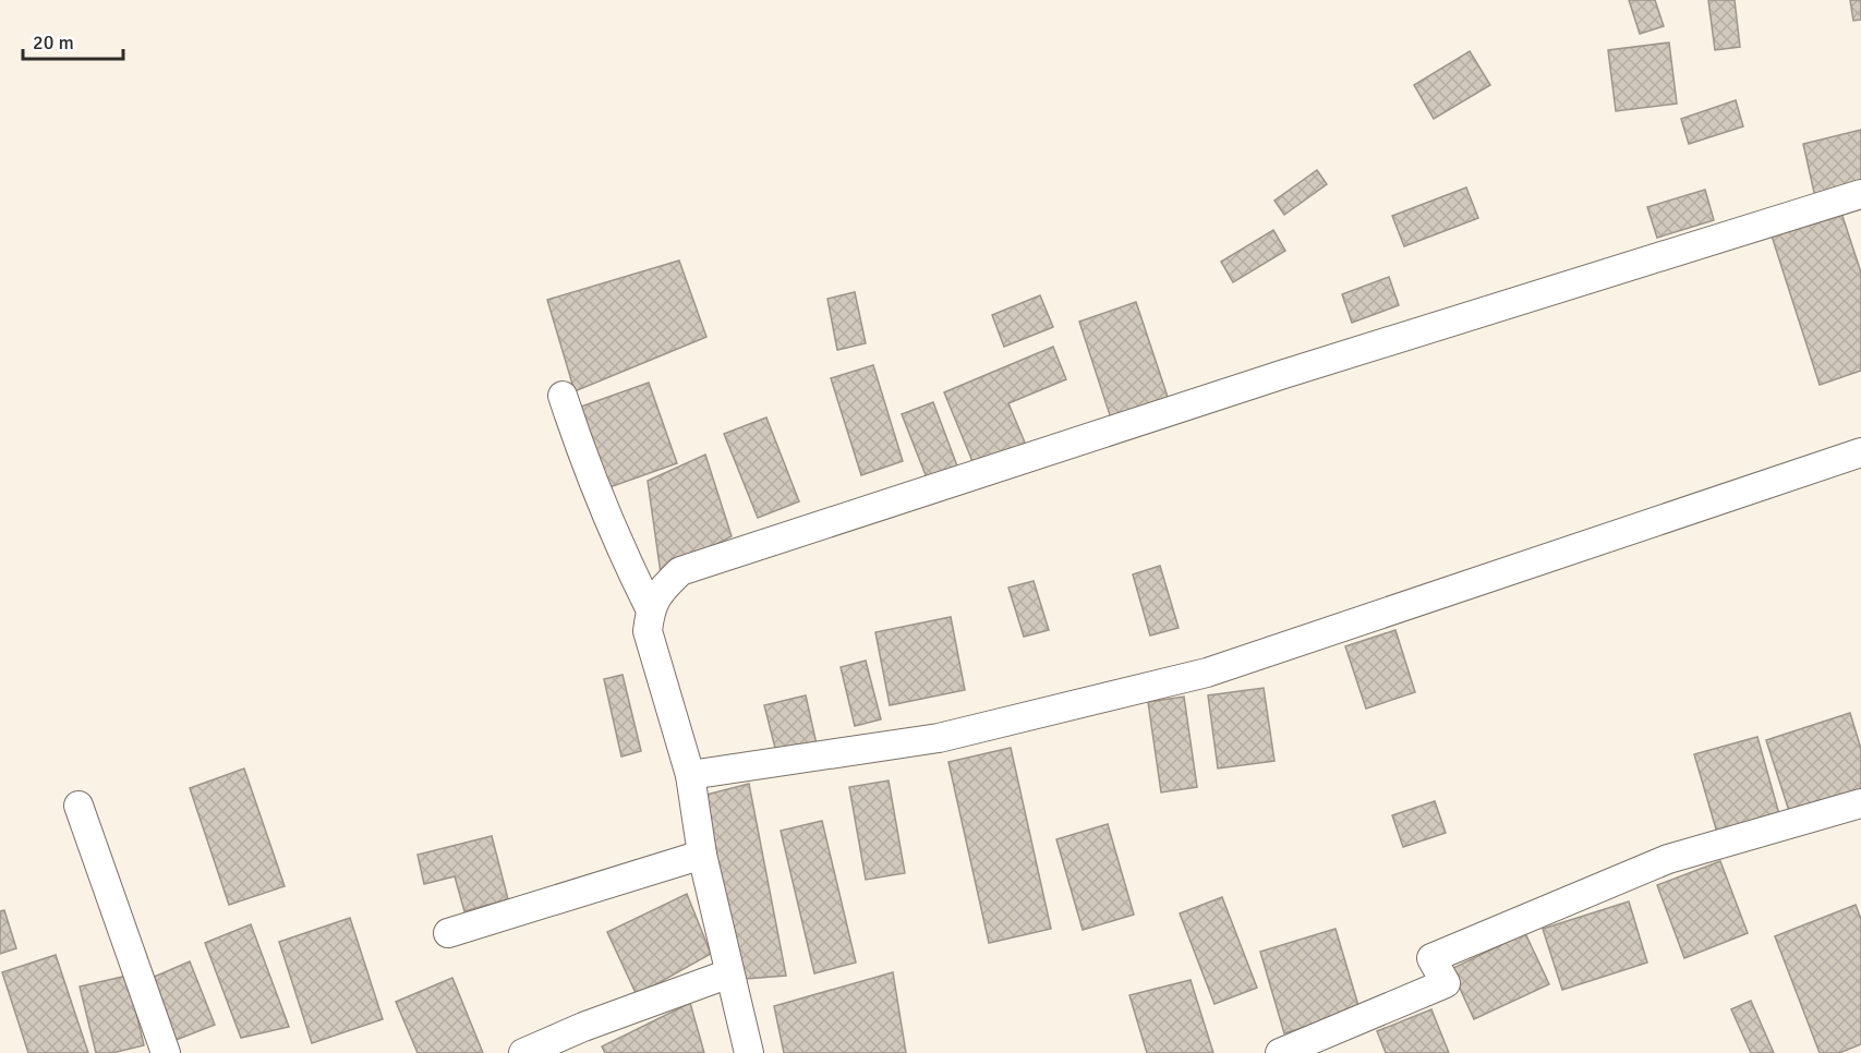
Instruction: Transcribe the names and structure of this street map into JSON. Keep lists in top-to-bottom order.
{
  "scale_bar": "20 m"
}
